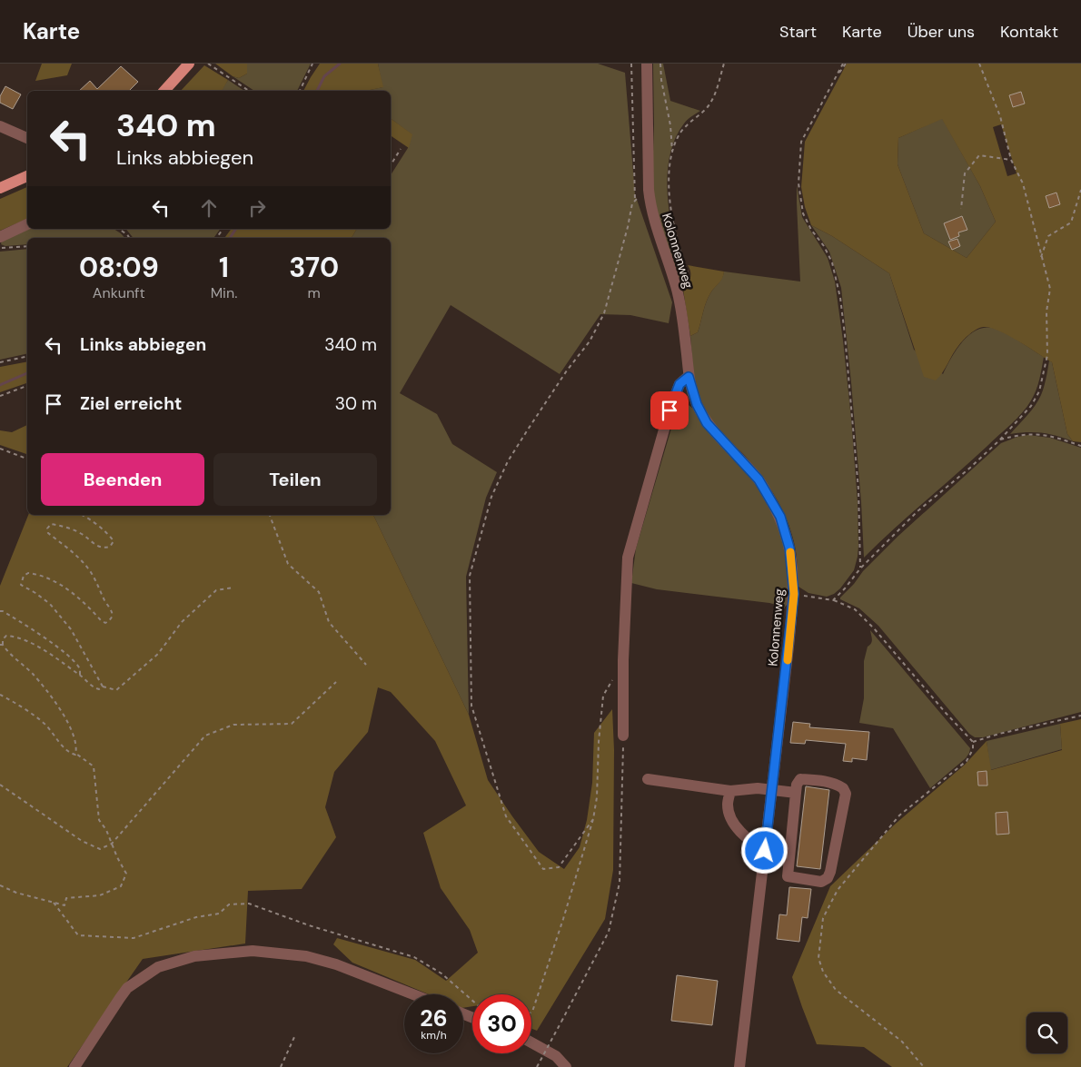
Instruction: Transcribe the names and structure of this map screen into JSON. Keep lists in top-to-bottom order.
{
  "streets": {
    "street": ["Kolonnenweg"]
  },
  "page": {
    "header": "Karte",
    "nav": [
      "Start",
      "Karte",
      "Über uns",
      "Kontakt"
    ],
    "turn": ["340 m", "Links abbiegen"],
    "eta": [
      "08:09",
      "Ankunft",
      "1",
      "Min.",
      "370",
      "m"
    ],
    "list": [
      {
        "name": "Links abbiegen",
        "value": "340 m"
      },
      {
        "name": "Ziel erreicht",
        "value": "30 m"
      }
    ],
    "buttons": ["Beenden", "Teilen"],
    "speed": "26 km/h",
    "limit": "30"
  }
}
